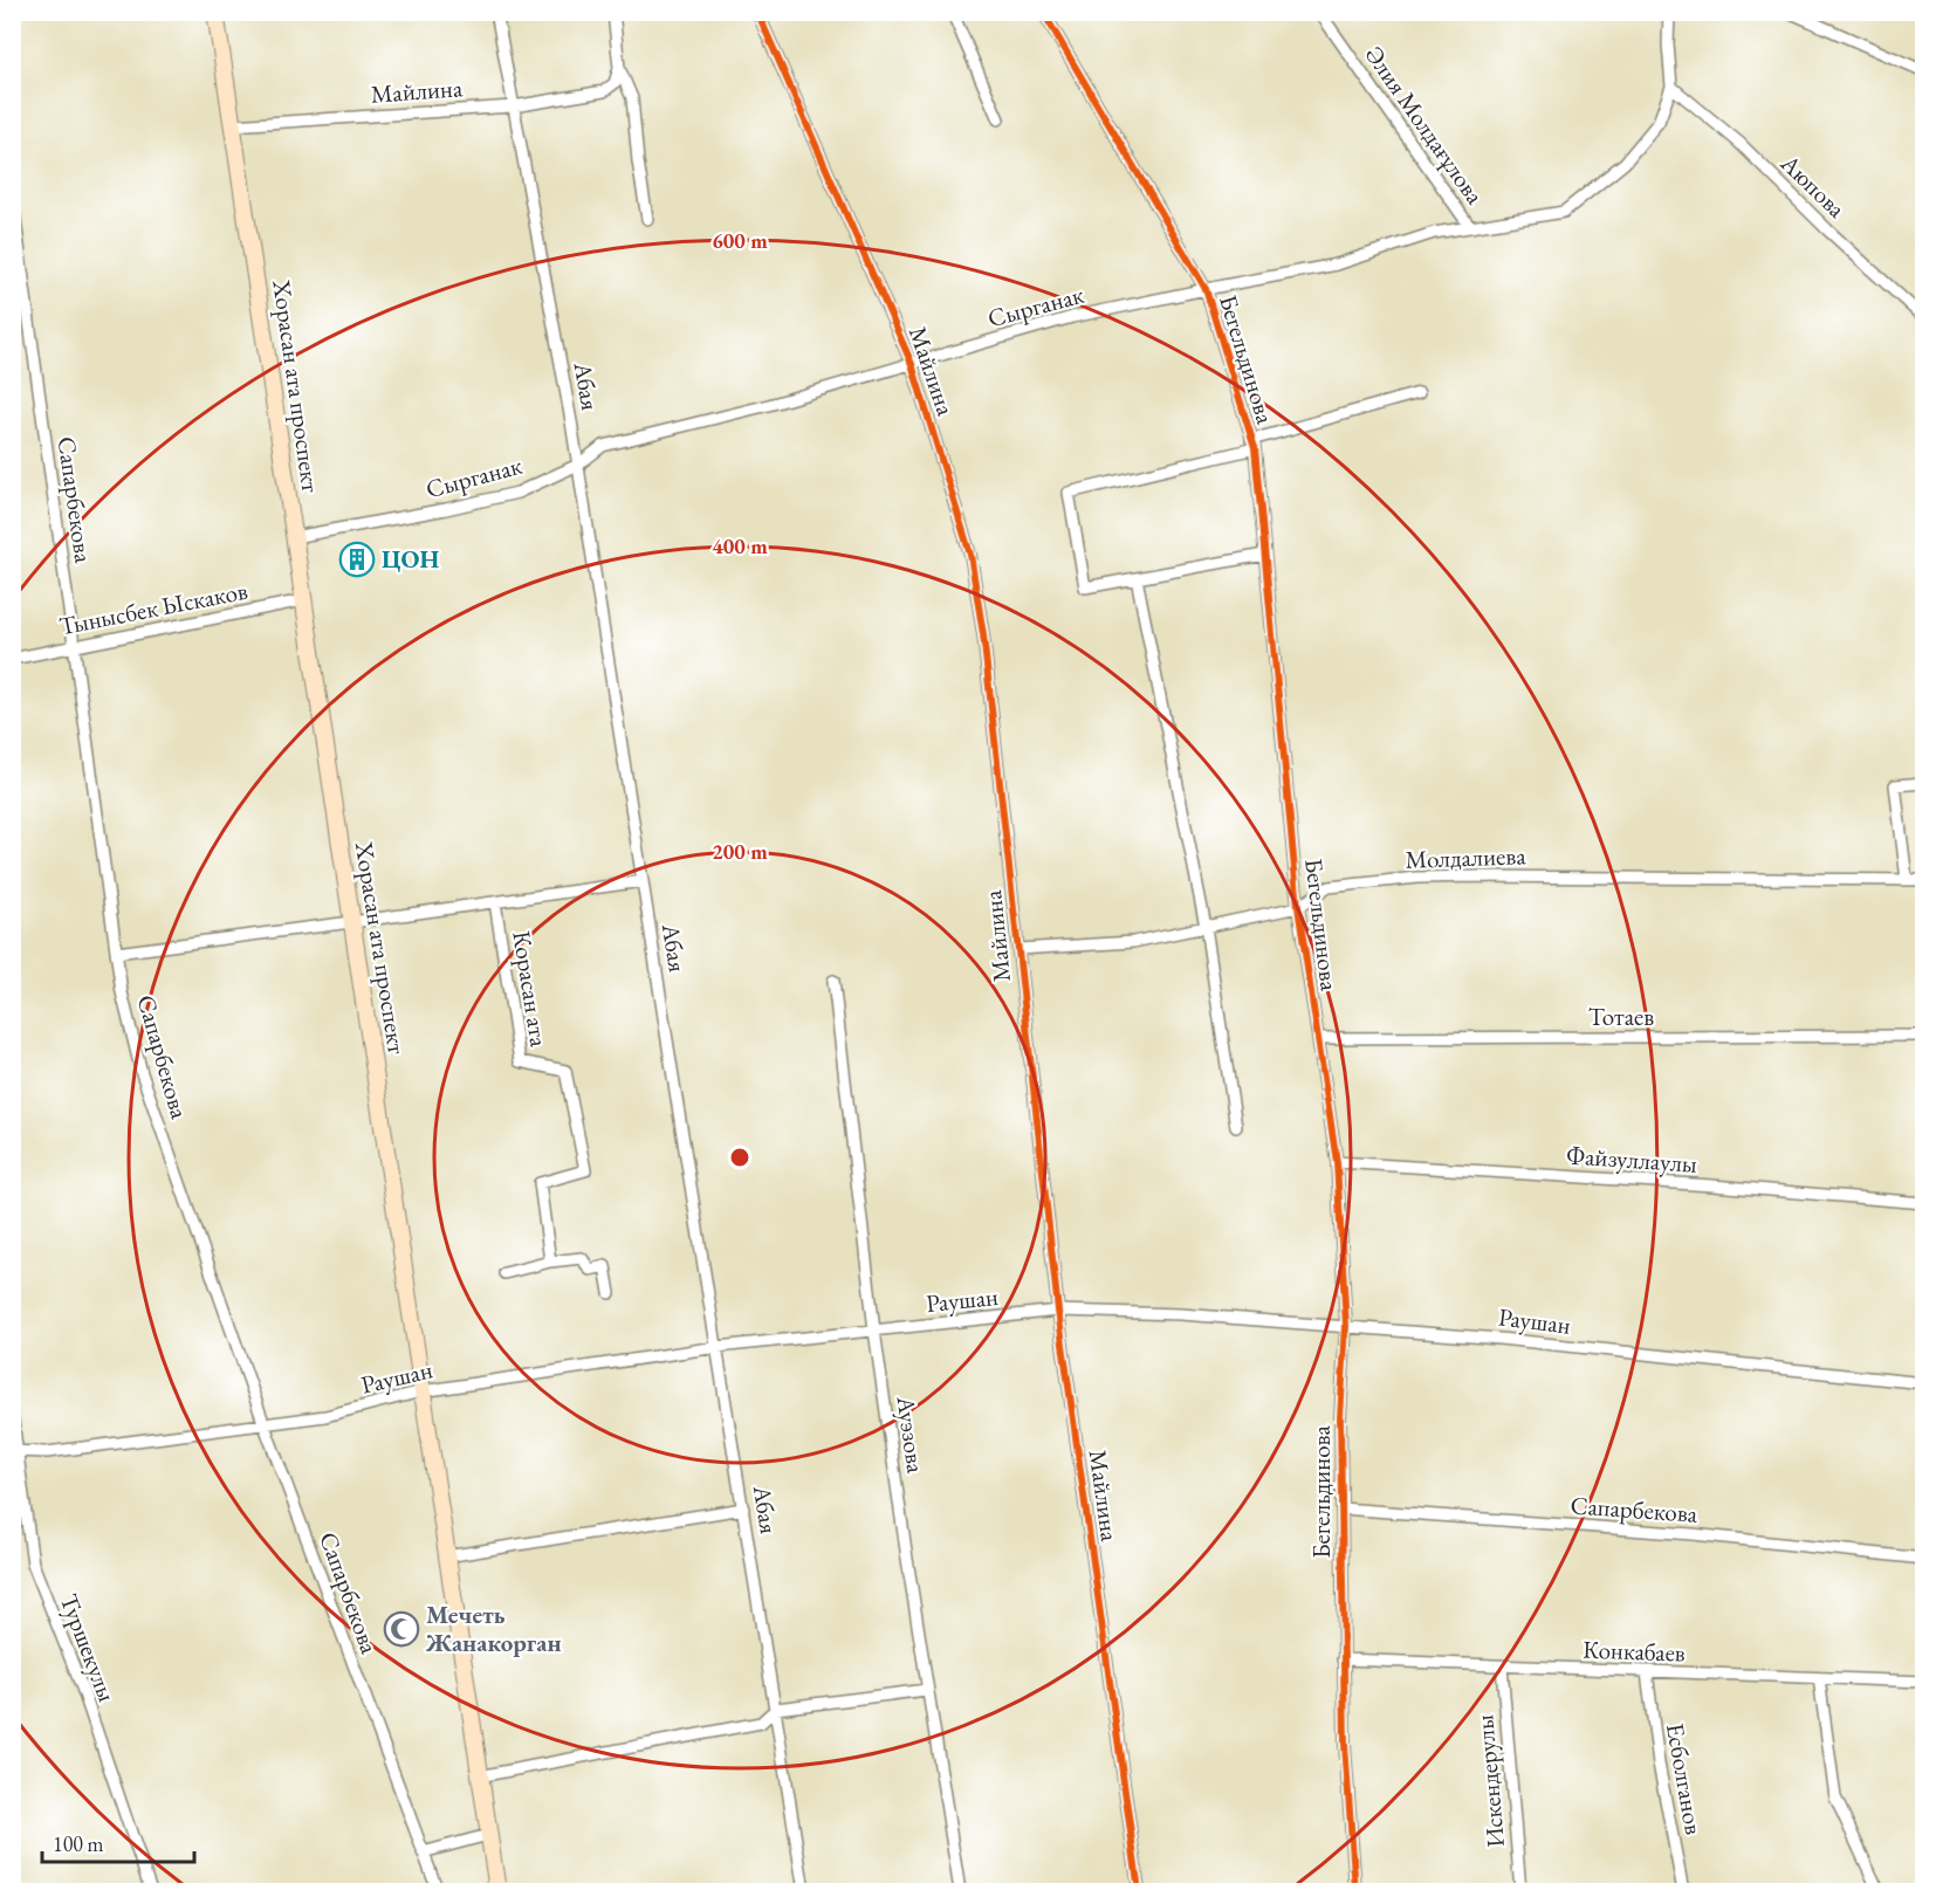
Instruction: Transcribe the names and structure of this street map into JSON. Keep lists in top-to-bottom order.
{
  "streets": {
    "main road": ["Хорасан ата проспект"],
    "street": [
      "Майлина",
      "Әлия Молдағұлова",
      "Аюпова",
      "Сырганак",
      "Бегельдинова",
      "Абая",
      "Сапарбекова",
      "Тынысбек Ыскаков",
      "Молдалиева",
      "Корасан ата",
      "Тотаев",
      "Файзуллаулы",
      "Раушан",
      "Ауэзова",
      "Туршекулы",
      "Конкабаев",
      "Есболганов",
      "Искендерулы"
    ]
  },
  "crossings": [
    ["Майлина", "Сырганак"],
    ["Майлина", "Хорасан ата проспект"],
    ["Майлина", "Абая"],
    ["Майлина", "Молдалиева"],
    ["Майлина", "Раушан"],
    ["Әлия Молдағұлова", "Сырганак"],
    ["Аюпова", "Сырганак"],
    ["Сырганак", "Бегельдинова"],
    ["Сырганак", "Хорасан ата проспект"],
    ["Сырганак", "Абая"],
    ["Бегельдинова", "Сапарбекова"],
    ["Бегельдинова", "Молдалиева"],
    ["Бегельдинова", "Тотаев"],
    ["Бегельдинова", "Файзуллаулы"],
    ["Бегельдинова", "Раушан"],
    ["Бегельдинова", "Конкабаев"],
    ["Хорасан ата проспект", "Тынысбек Ыскаков"],
    ["Хорасан ата проспект", "Раушан"],
    ["Абая", "Раушан"],
    ["Сапарбекова", "Тынысбек Ыскаков"],
    ["Сапарбекова", "Раушан"],
    ["Раушан", "Ауэзова"],
    ["Раушан", "Туршекулы"],
    ["Конкабаев", "Есболганов"],
    ["Конкабаев", "Искендерулы"]
  ],
  "places": {
    "building": ["ЦОН"],
    "mosque": ["Мечеть Жанакорган"]
  },
  "scale_bar": "100 m",
  "rings": ["600 m", "400 m", "200 m"]
}
